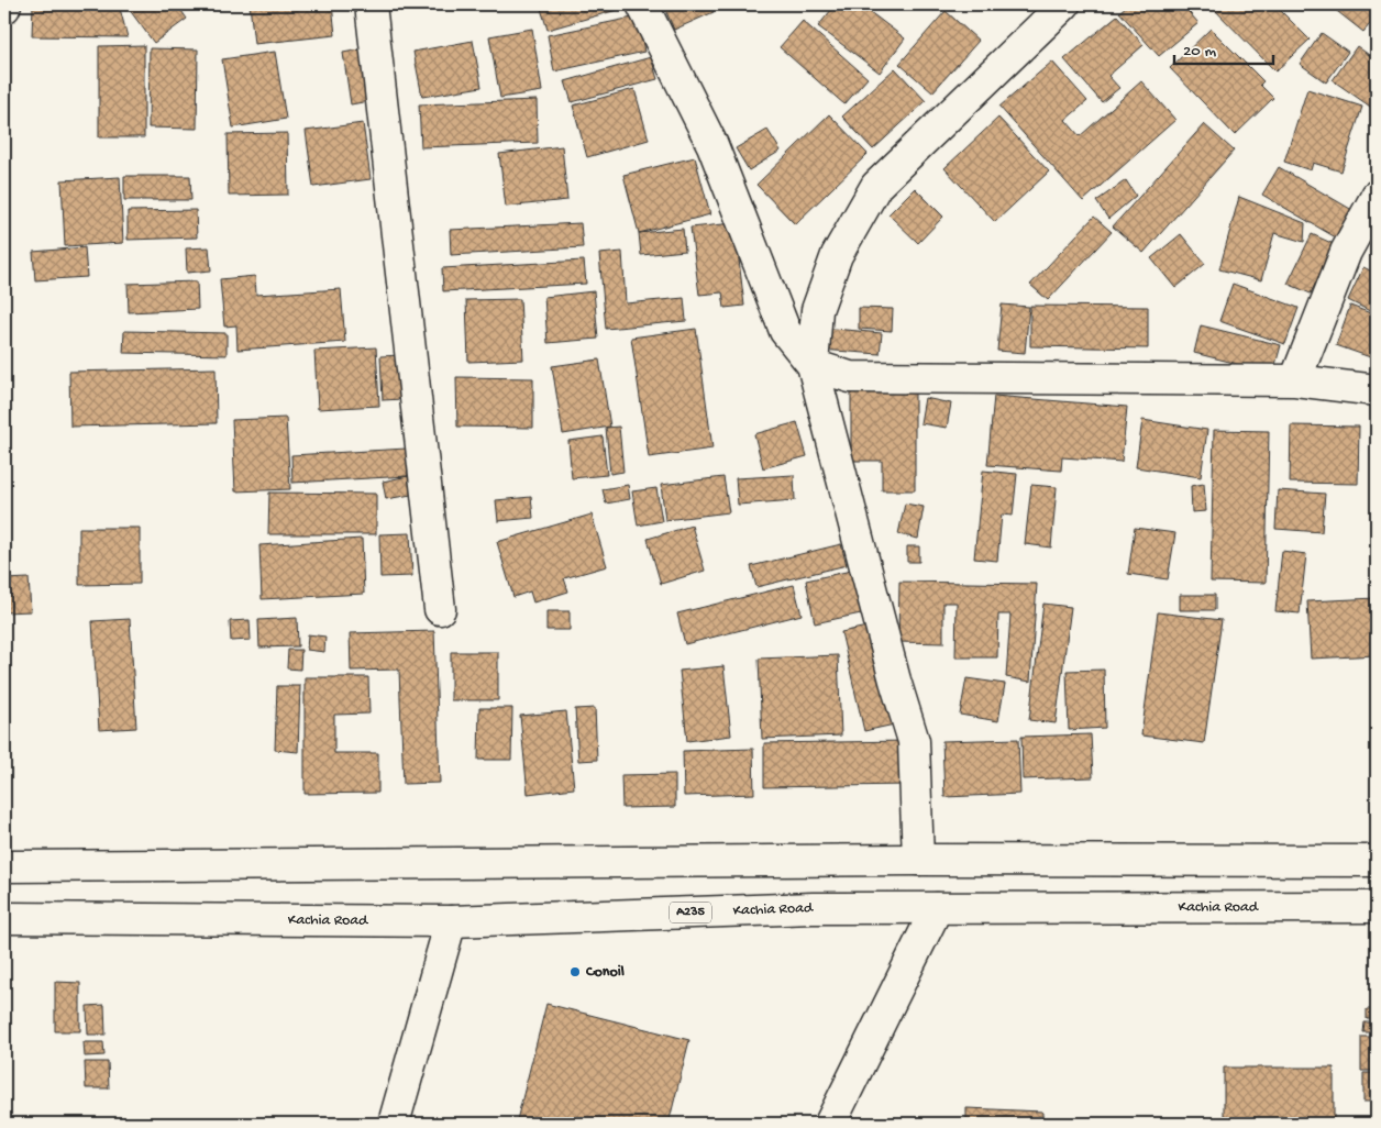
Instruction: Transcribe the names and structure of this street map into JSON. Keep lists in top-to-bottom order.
{
  "streets": {
    "main road": ["Kachia Road", "A235"]
  },
  "places": ["Conoil"],
  "scale_bar": "20 m"
}
